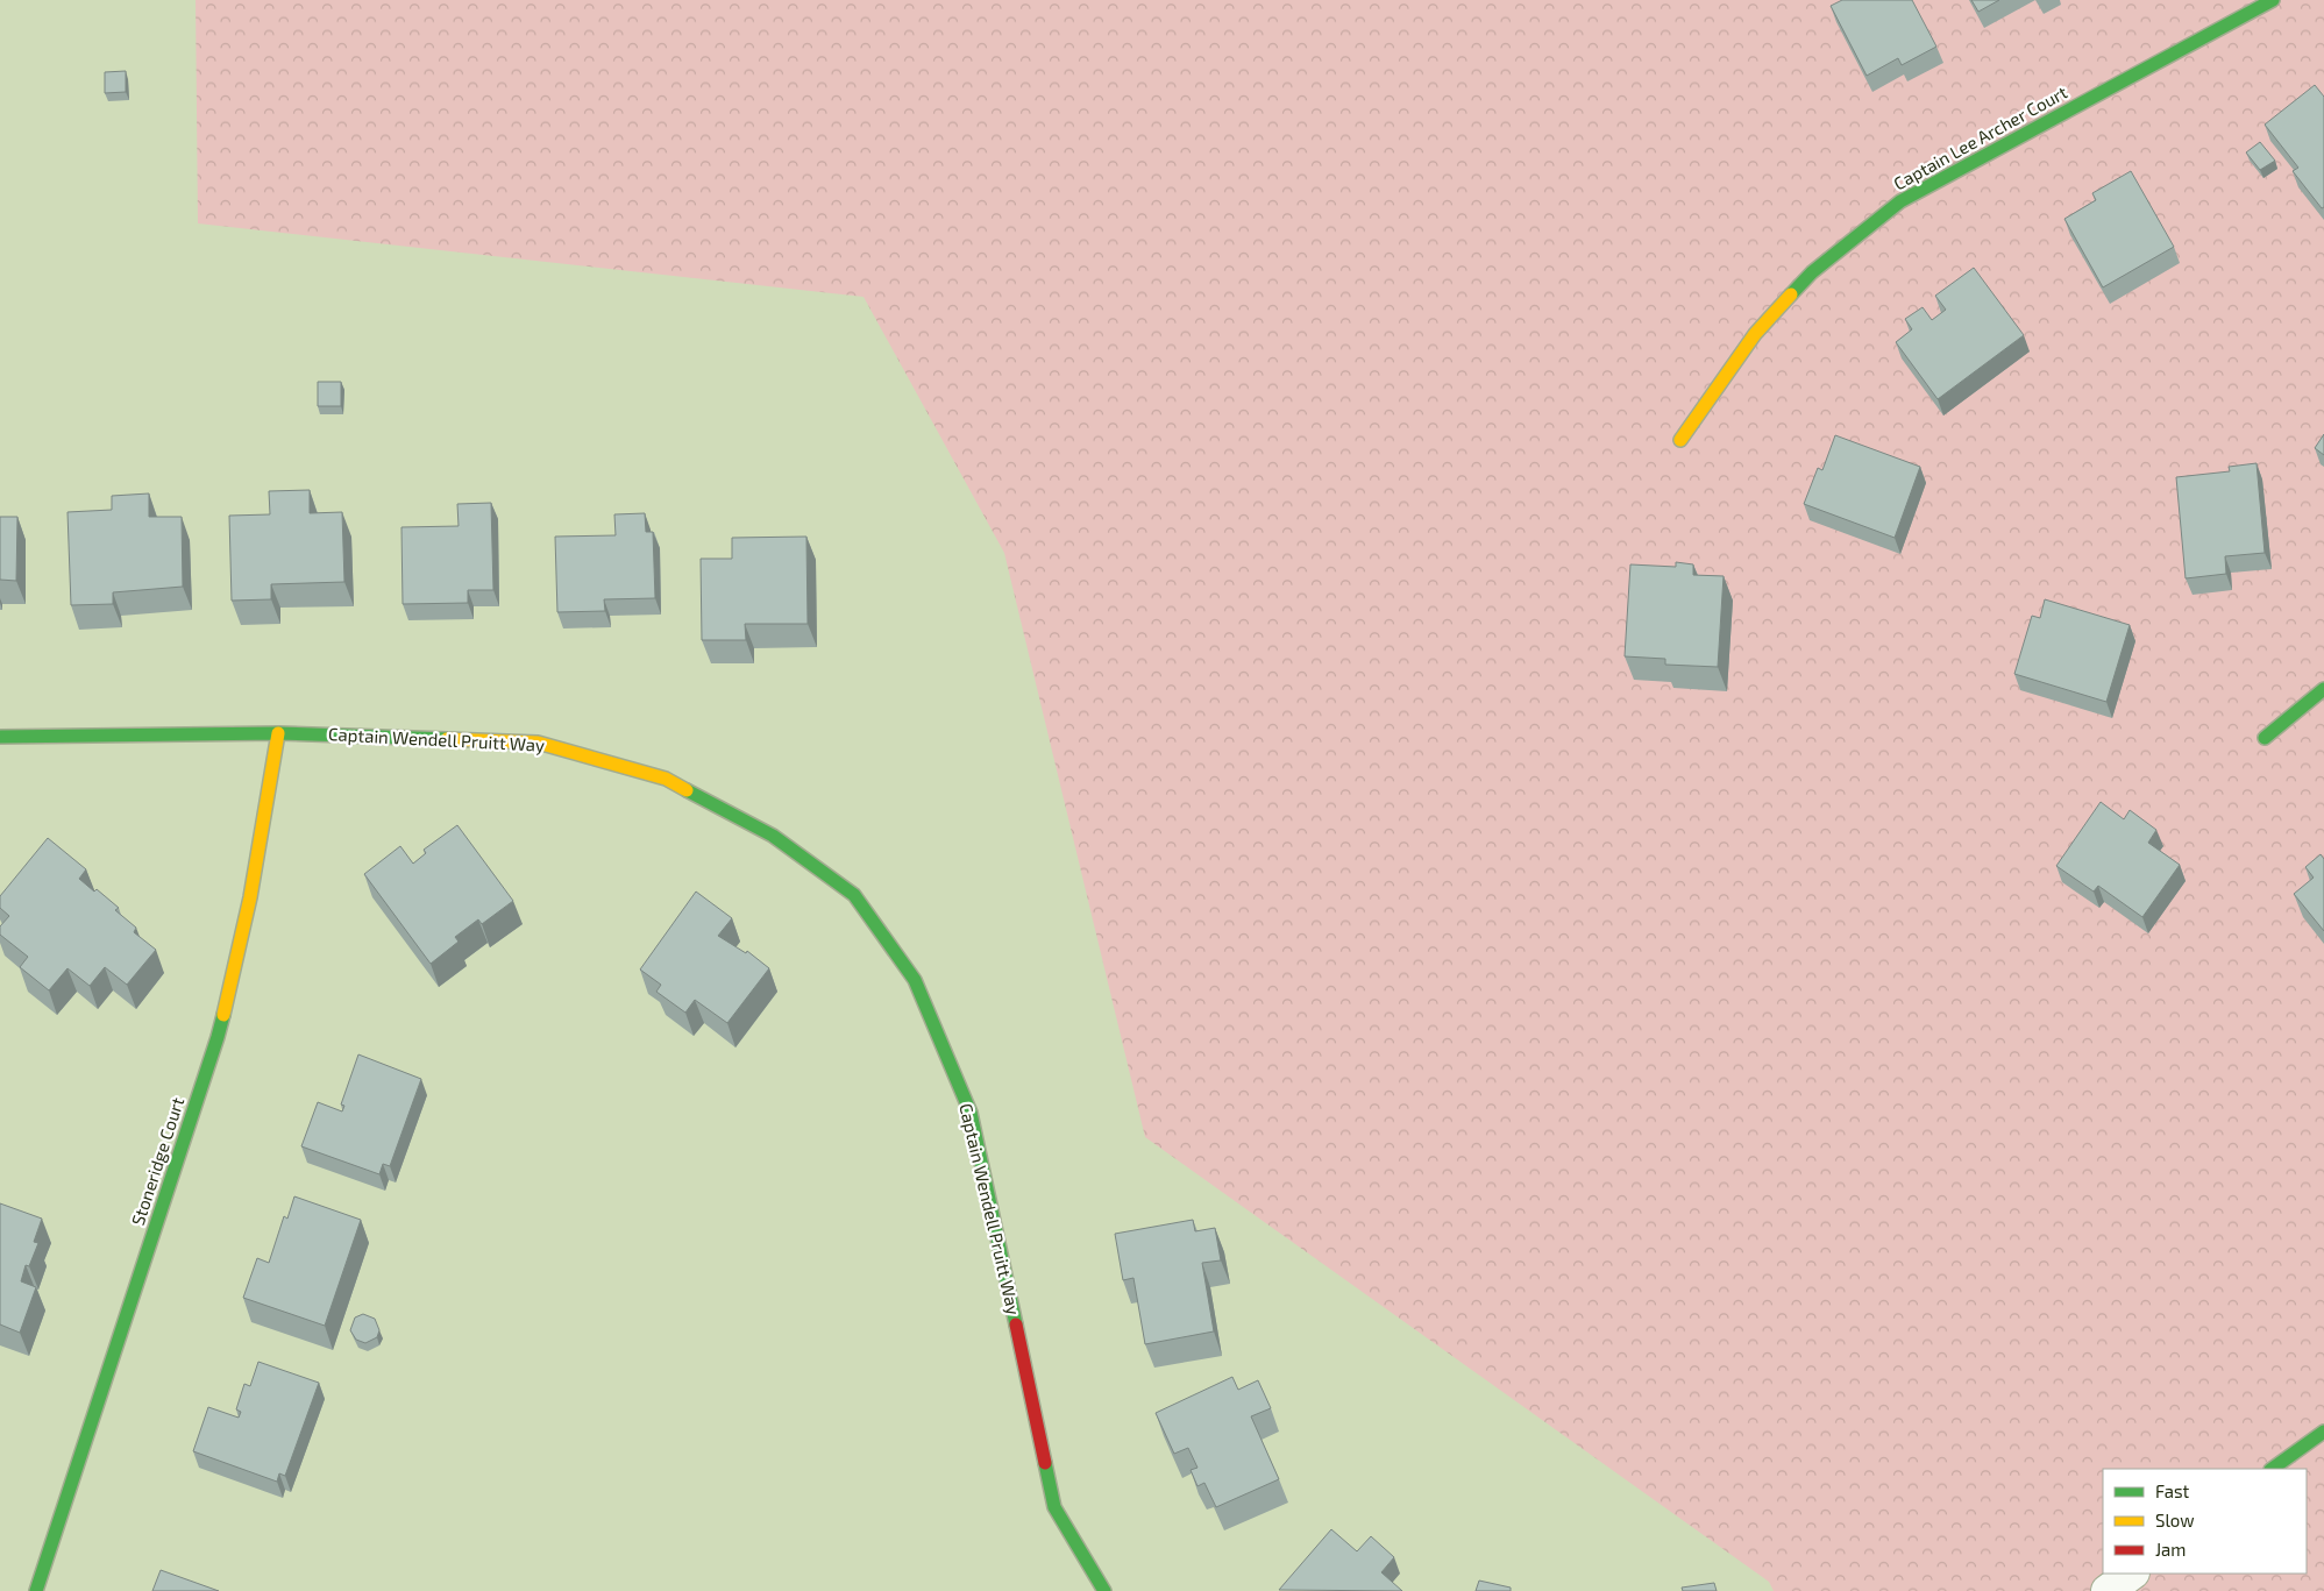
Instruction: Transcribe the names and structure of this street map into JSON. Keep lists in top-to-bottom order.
{
  "streets": {
    "street": ["Captain Lee Archer Court", "Captain Wendell Pruitt Way", "Stoneridge Court"]
  },
  "crossings": [
    ["Captain Wendell Pruitt Way", "Stoneridge Court"]
  ],
  "legend": ["Fast", "Slow", "Jam"]
}
